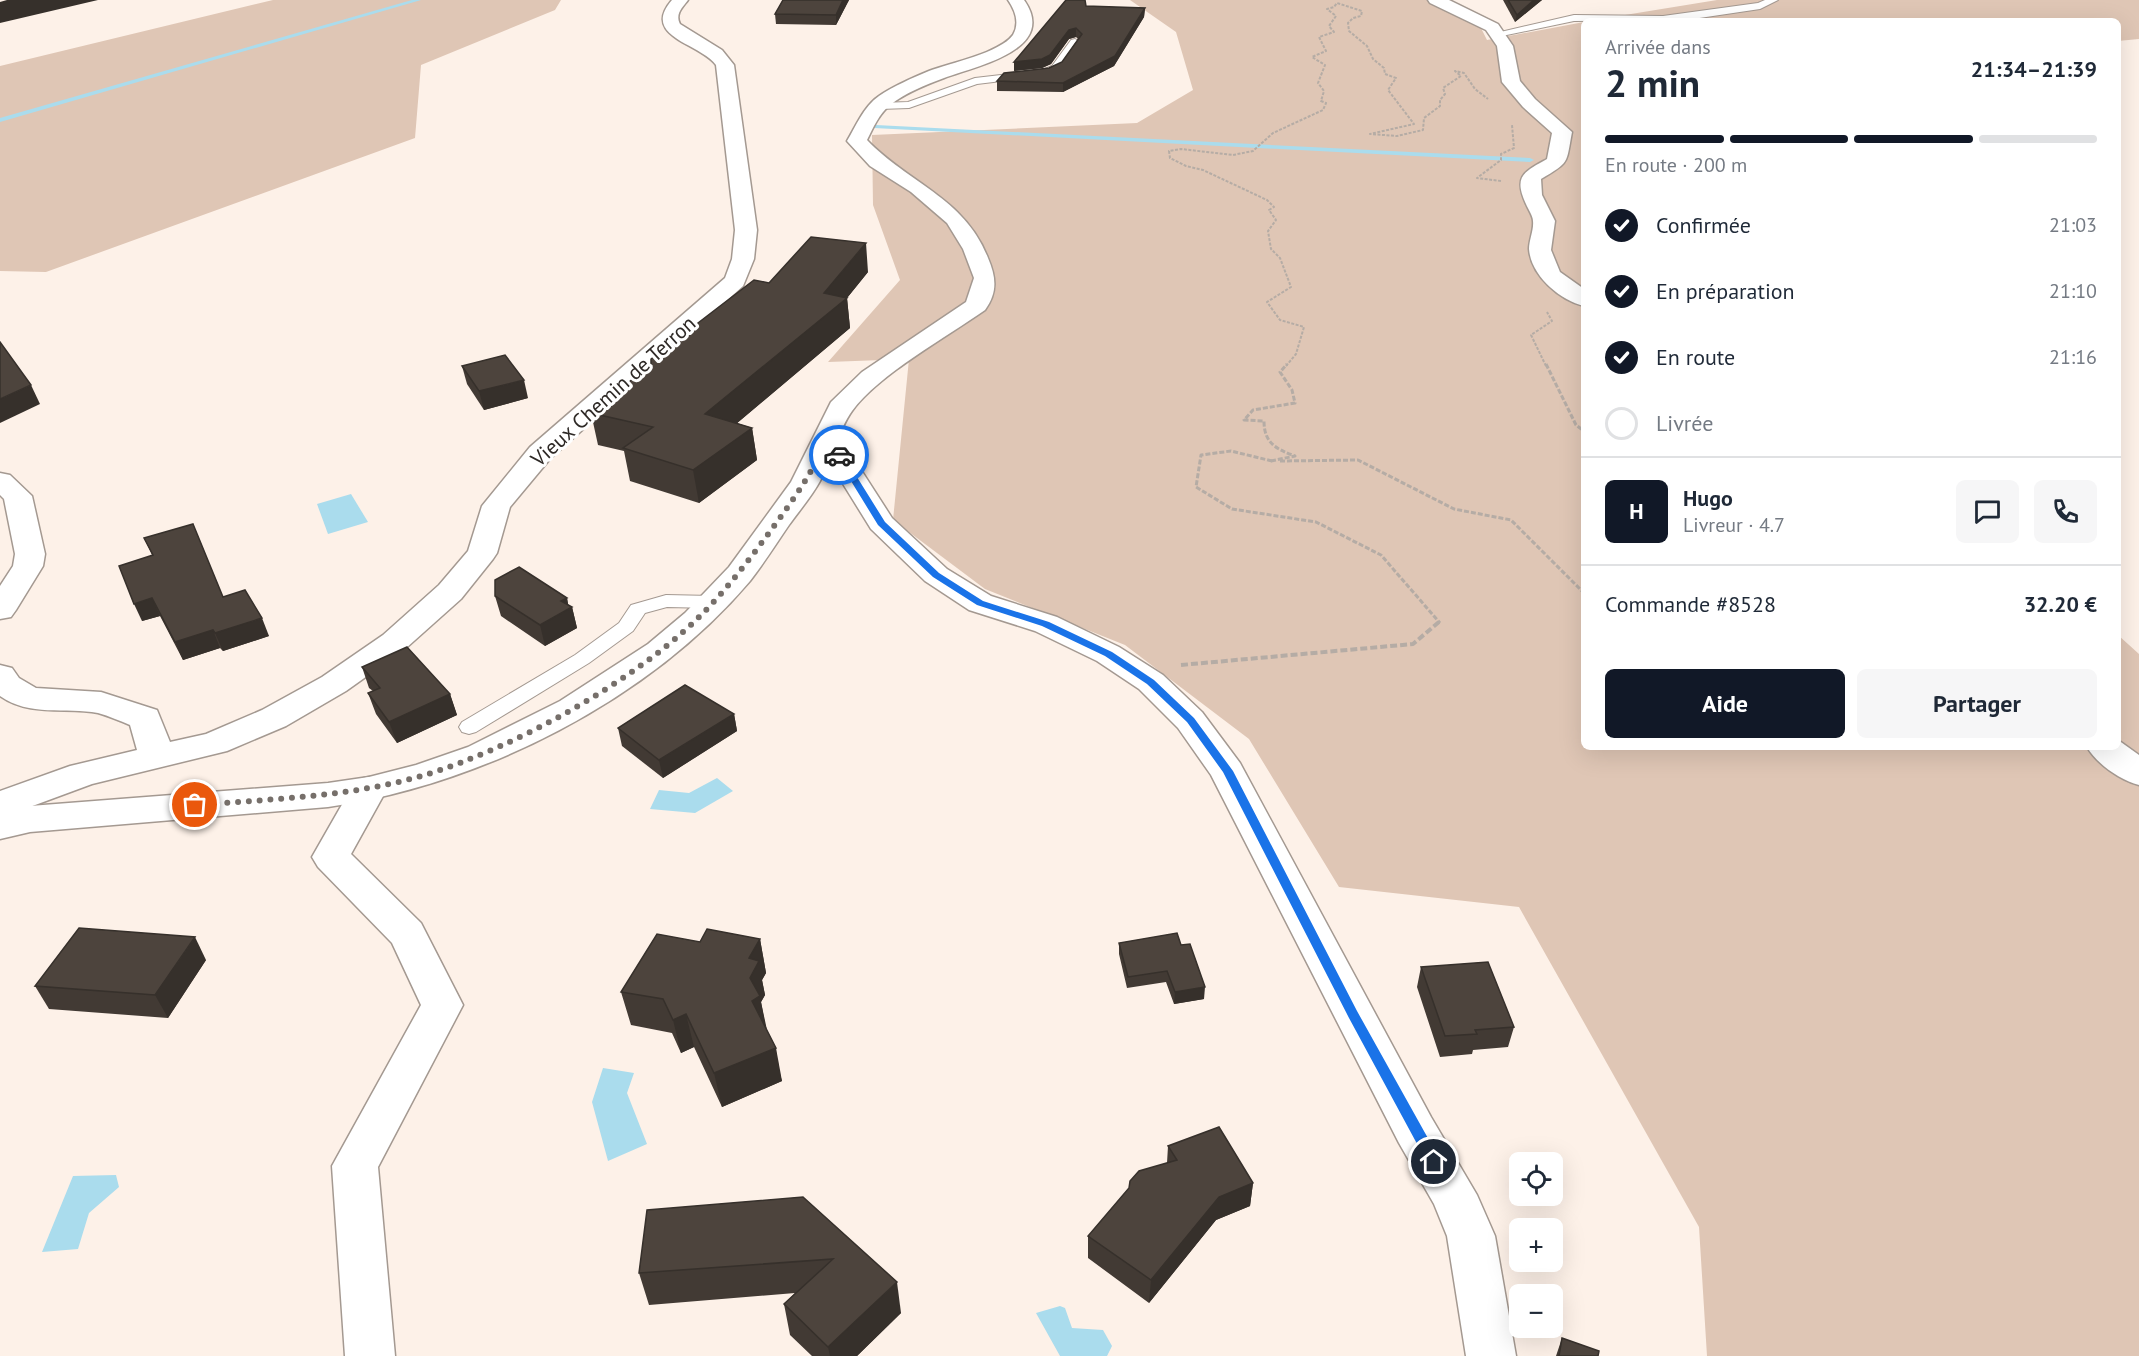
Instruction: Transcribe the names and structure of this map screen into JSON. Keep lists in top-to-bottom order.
{
  "streets": {
    "street": ["Vieux Chemin de Terron"]
  },
  "page": {
    "heading": ["2 min", "Arrivée dans", "21:34–21:39"],
    "panel": [
      "Hugo",
      "Livreur · 4.7",
      "Commande #8528",
      "32.20 €"
    ],
    "bar": "En route · 200 m",
    "list": [
      ["Confirmée", "21:03"],
      ["En préparation", "21:10"],
      ["En route", "21:16"],
      "Livrée"
    ],
    "round": "H",
    "buttons": ["Aide", "Partager"],
    "map_buttons": ["+", "−"]
  }
}
